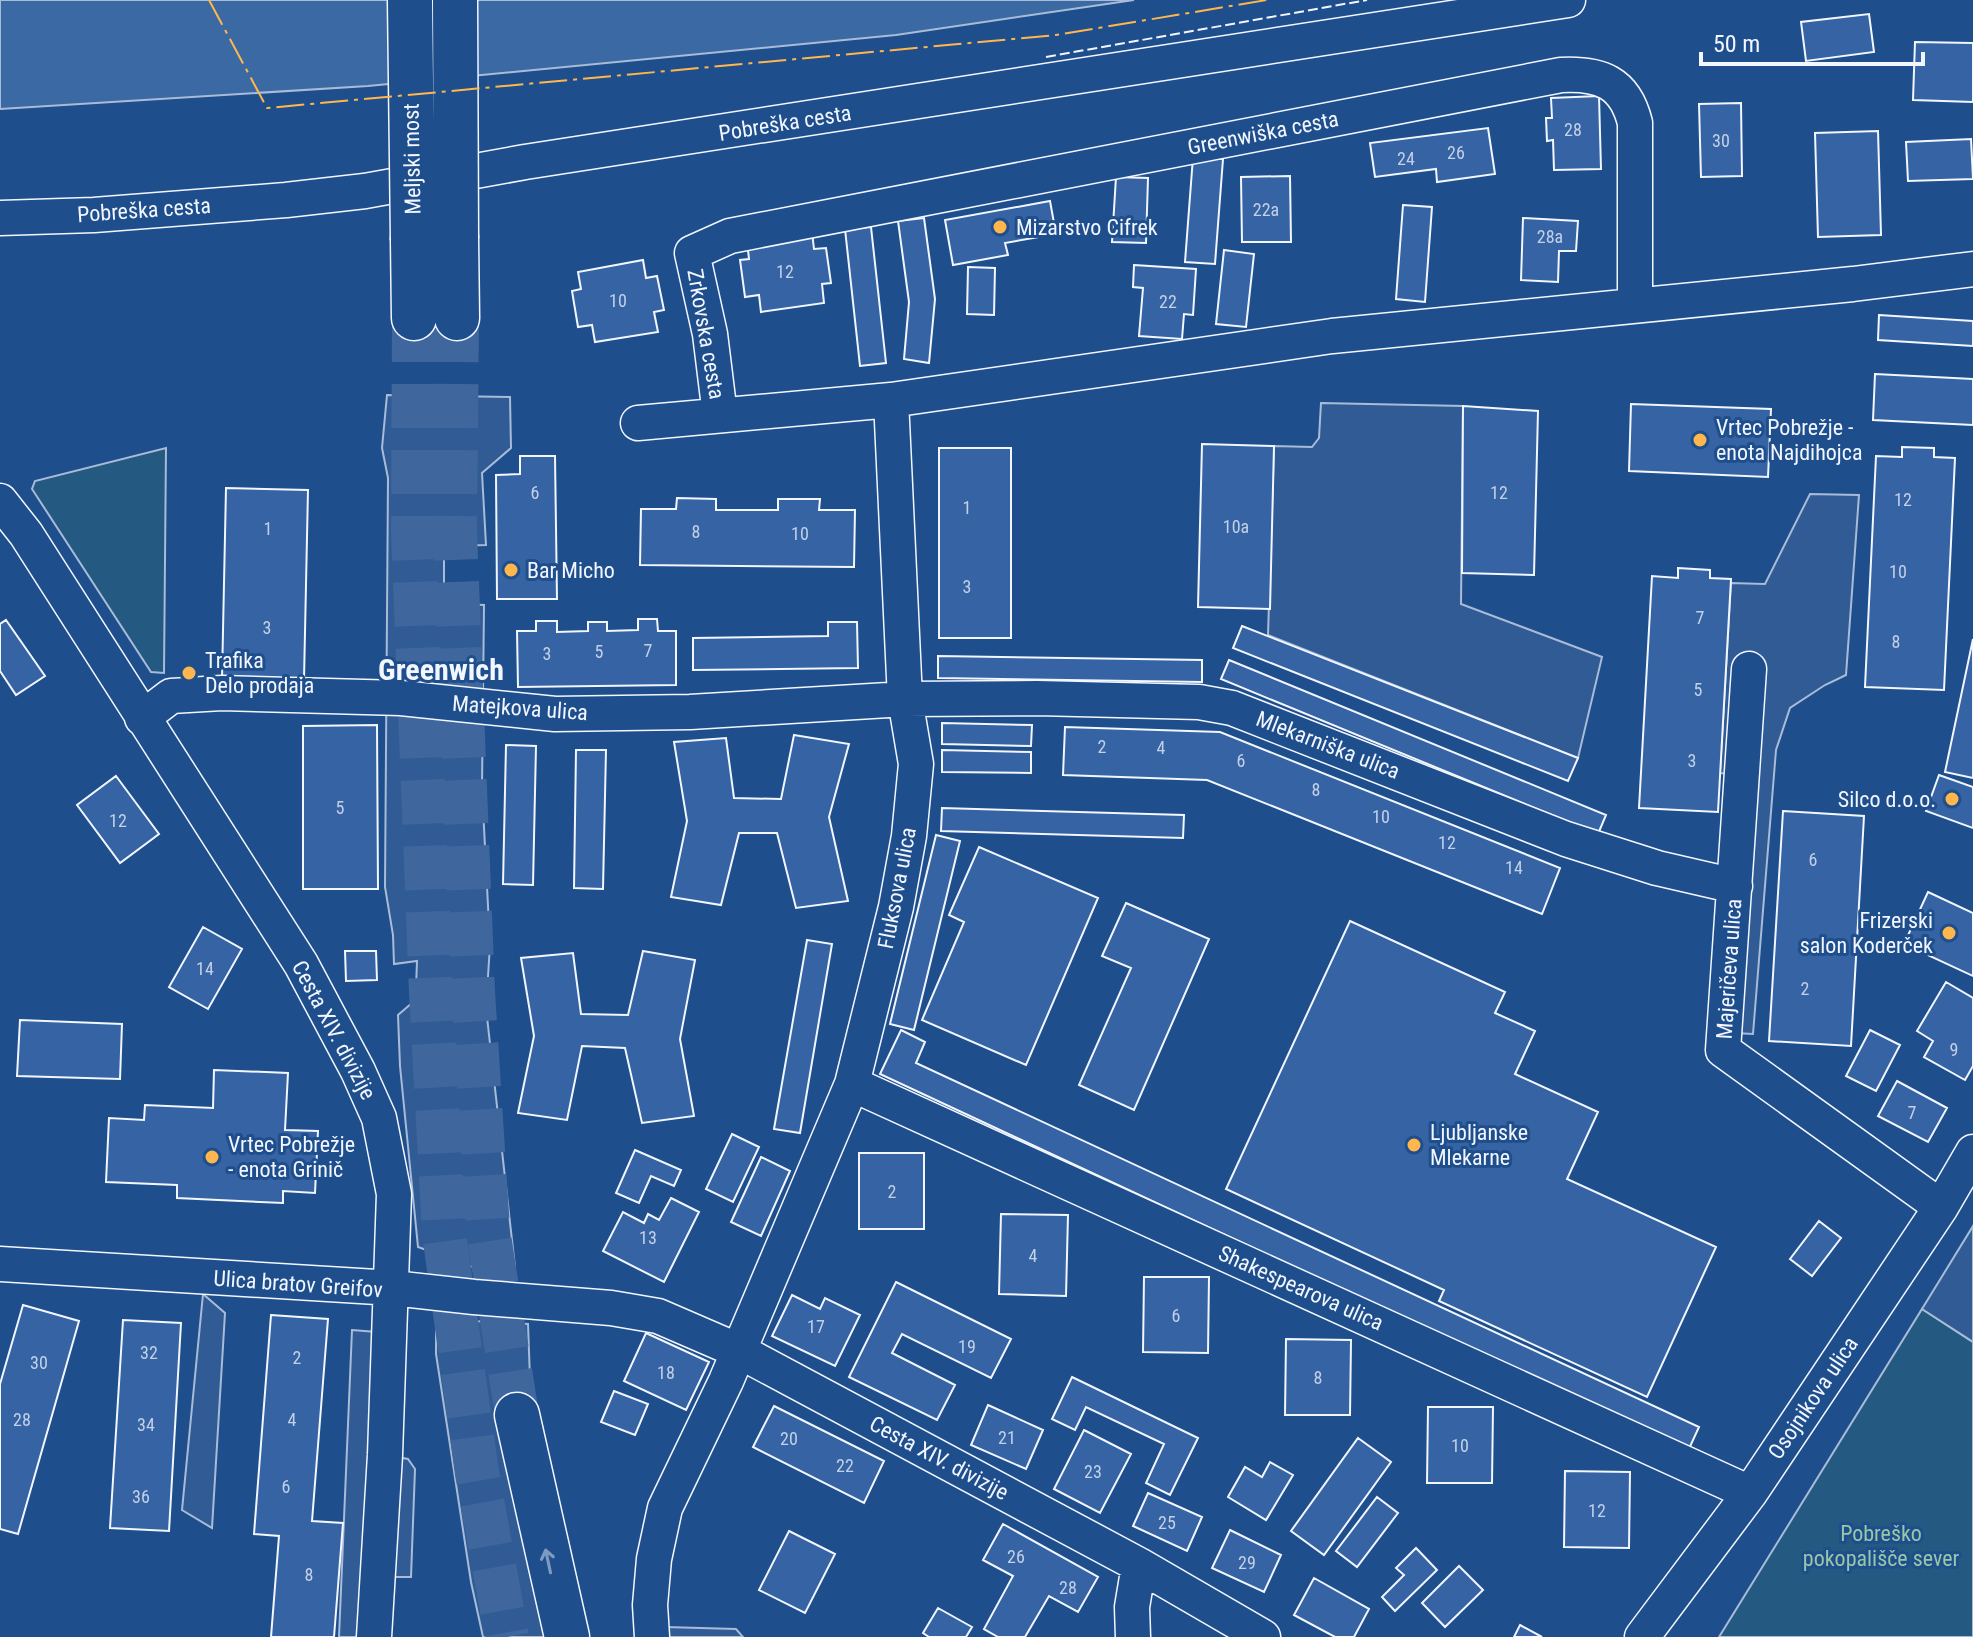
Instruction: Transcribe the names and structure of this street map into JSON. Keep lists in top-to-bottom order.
{
  "streets": {
    "highway": ["Meljski most"],
    "street": [
      "Pobreška cesta",
      "Greenwiška cesta",
      "Zrkovska cesta",
      "Matejkova ulica",
      "Mlekarniška ulica",
      "Fluksova ulica",
      "Majeričeva ulica",
      "Cesta XIV. divizije",
      "Ulica bratov Greifov",
      "Shakespearova ulica",
      "Osojnikova ulica"
    ]
  },
  "crossings": [
    ["Pobreška cesta", "Meljski most"],
    ["Greenwiška cesta", "Zrkovska cesta"],
    ["Matejkova ulica", "Mlekarniška ulica"],
    ["Matejkova ulica", "Fluksova ulica"],
    ["Matejkova ulica", "Cesta XIV. divizije"],
    ["Mlekarniška ulica", "Fluksova ulica"],
    ["Mlekarniška ulica", "Majeričeva ulica"],
    ["Fluksova ulica", "Cesta XIV. divizije"],
    ["Fluksova ulica", "Shakespearova ulica"],
    ["Majeričeva ulica", "Osojnikova ulica"],
    ["Cesta XIV. divizije", "Ulica bratov Greifov"],
    ["Shakespearova ulica", "Osojnikova ulica"]
  ],
  "districts": ["Greenwich"],
  "parks": ["Pobreško pokopališče sever"],
  "places": [
    "Mizarstvo Cifrek",
    "Vrtec Pobrežje - enota Najdihojca",
    "Bar Micho",
    "Trafika Delo prodaja",
    "Silco d.o.o.",
    "Frizerski salon Koderček",
    "Ljubljanske Mlekarne",
    "Vrtec Pobrežje - enota Grinič"
  ],
  "house_numbers": [
    "28",
    "30",
    "26",
    "24",
    "22a",
    "28a",
    "12",
    "10",
    "22",
    "6",
    "12",
    "12",
    "1",
    "10a",
    "1",
    "8",
    "10",
    "10",
    "3",
    "7",
    "3",
    "8",
    "7",
    "5",
    "3",
    "5",
    "2",
    "4",
    "6",
    "3",
    "8",
    "5",
    "10",
    "12",
    "12",
    "6",
    "14",
    "14",
    "2",
    "9",
    "7",
    "2",
    "13",
    "4",
    "6",
    "17",
    "19",
    "32",
    "2",
    "30",
    "18",
    "8",
    "28",
    "4",
    "34",
    "21",
    "20",
    "10",
    "22",
    "23",
    "6",
    "36",
    "12",
    "25",
    "26",
    "29",
    "8",
    "28"
  ],
  "scale_bar": "50 m"
}
